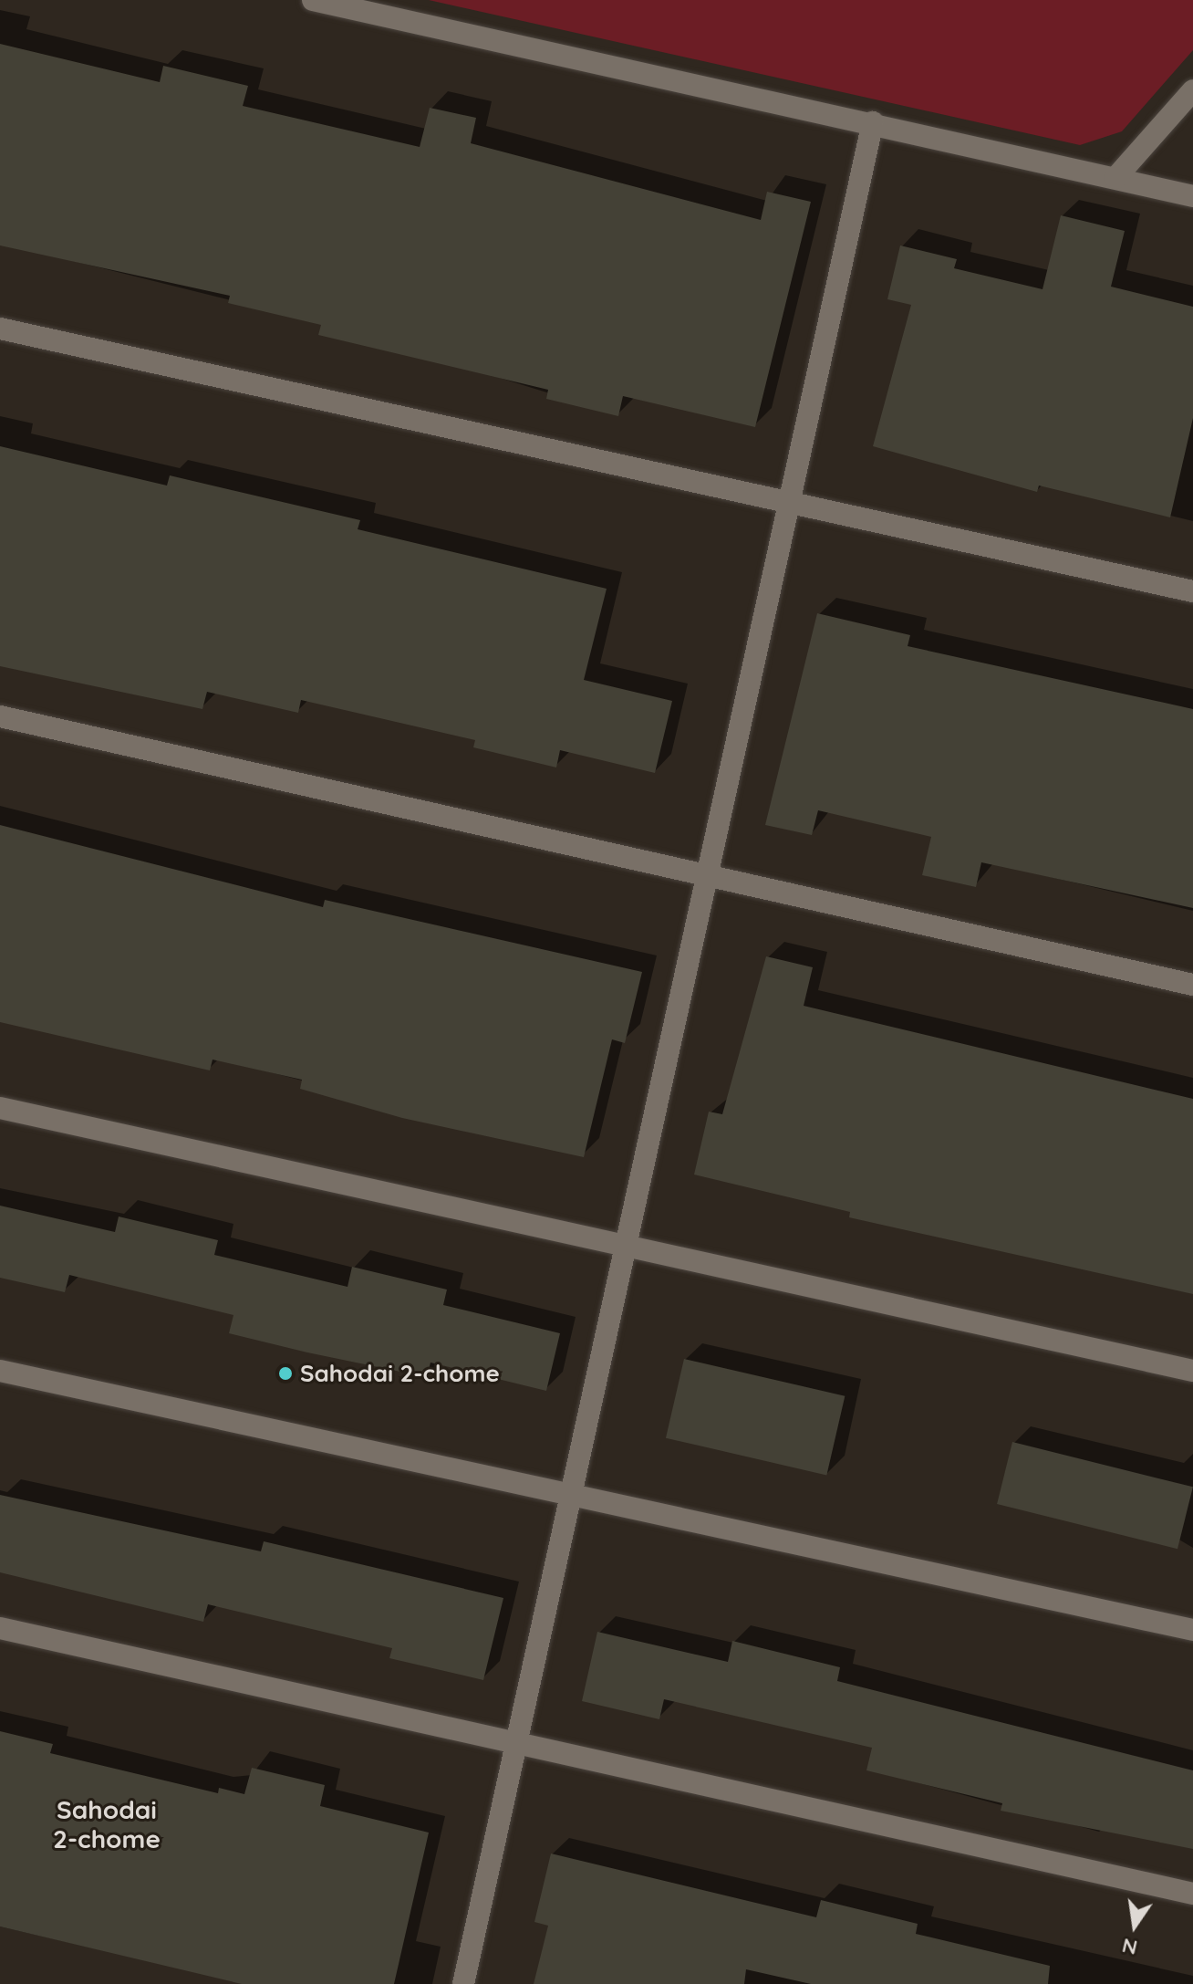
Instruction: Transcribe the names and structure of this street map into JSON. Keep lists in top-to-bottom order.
{
  "districts": ["Sahodai 2-chome"],
  "places": ["Sahodai 2-chome"],
  "north": "bottom"
}
